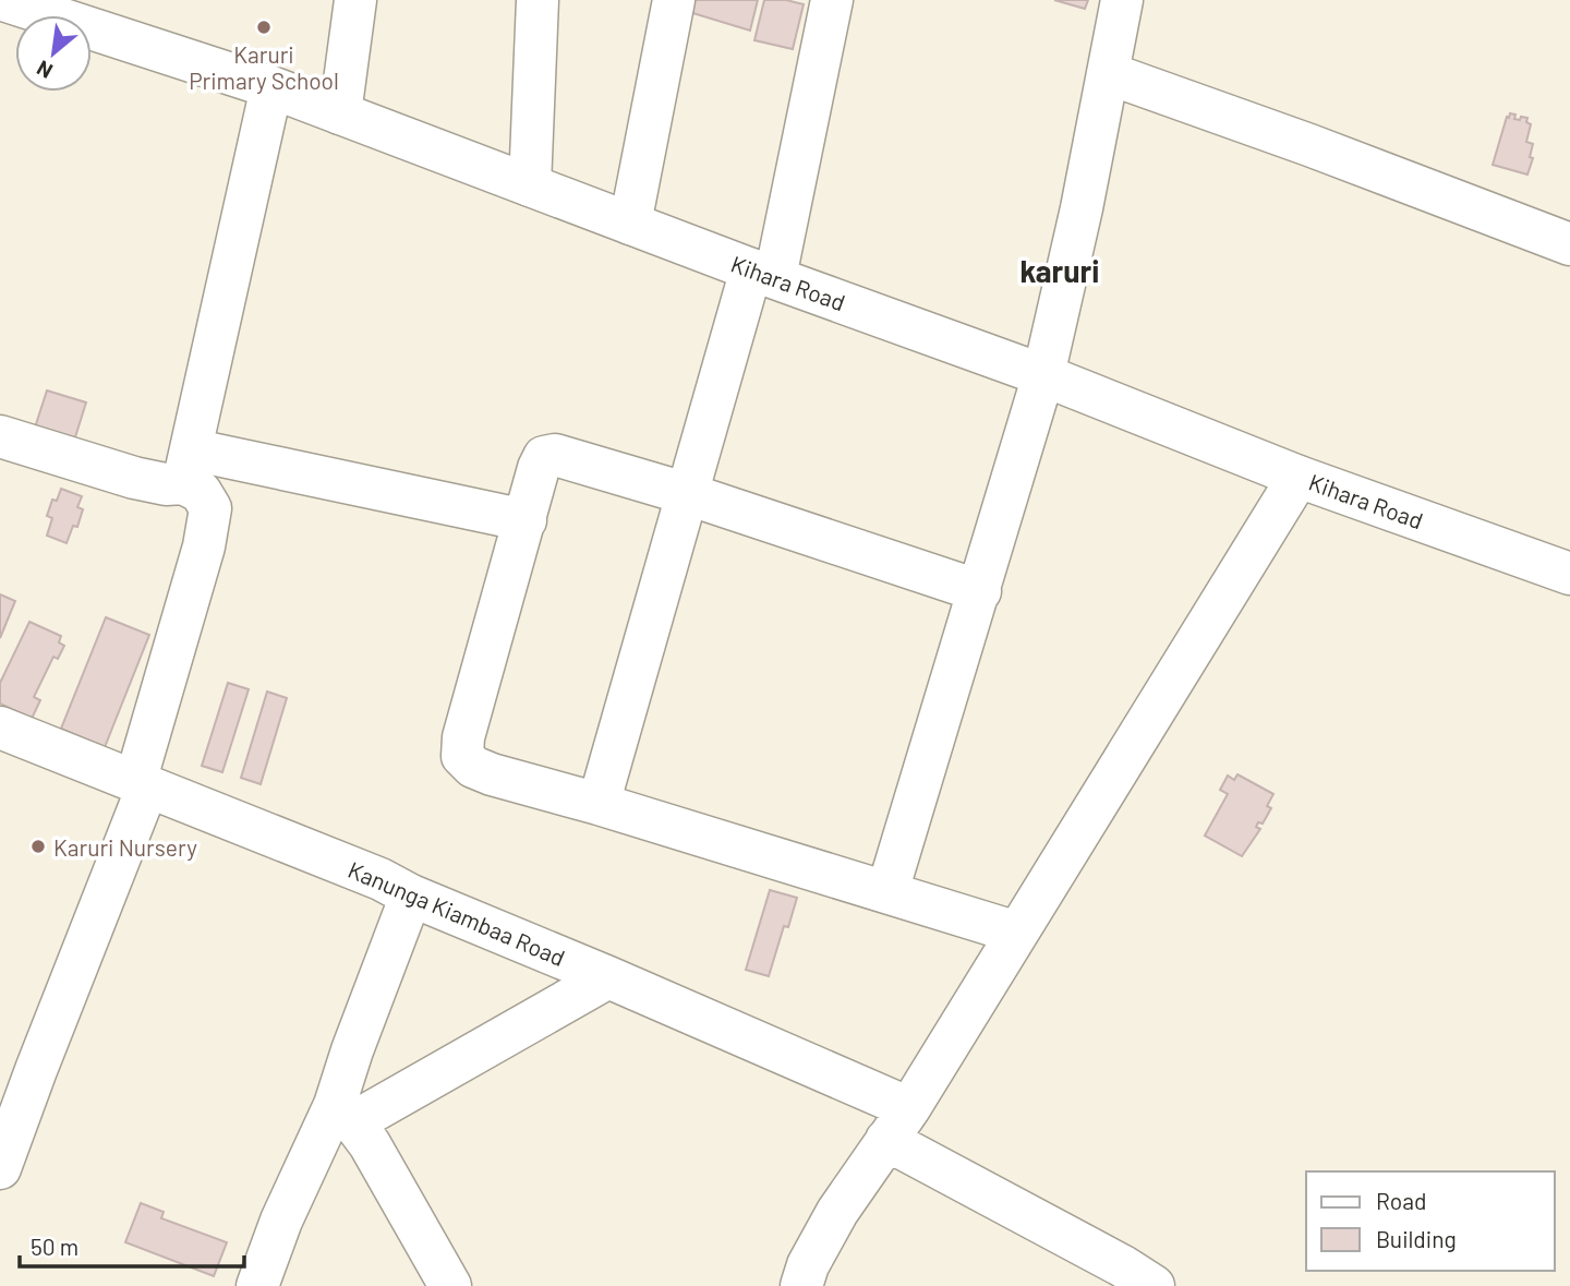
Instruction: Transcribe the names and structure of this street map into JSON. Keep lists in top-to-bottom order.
{
  "streets": {
    "street": ["Kihara Road", "Kanunga Kiambaa Road"]
  },
  "districts": ["karuri"],
  "places": ["Karuri Primary School", "Karuri Nursery"],
  "legend": ["Road", "Building"],
  "scale_bar": "50 m",
  "north": "bottom left"
}
